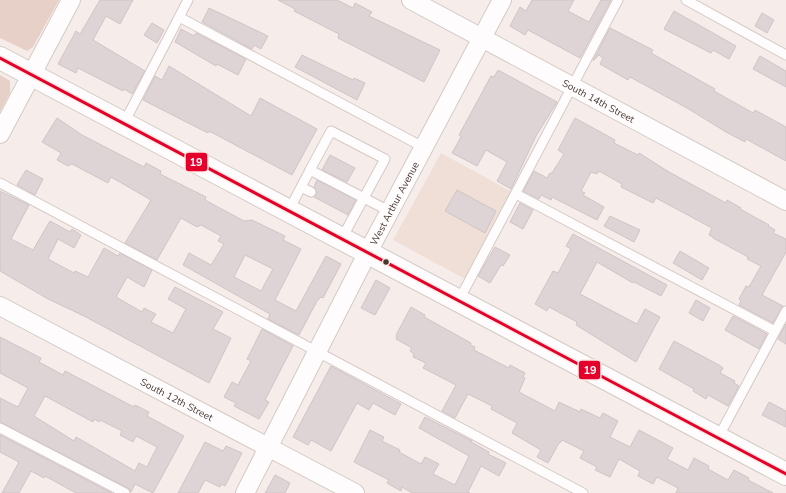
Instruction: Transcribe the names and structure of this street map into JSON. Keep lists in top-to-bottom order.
{
  "streets": {
    "street": ["South 14th Street", "West Arthur Avenue", "South 12th Street"]
  },
  "crossings": [
    ["South 14th Street", "West Arthur Avenue"],
    ["West Arthur Avenue", "South 12th Street"]
  ],
  "lines": ["transit line 19"]
}
